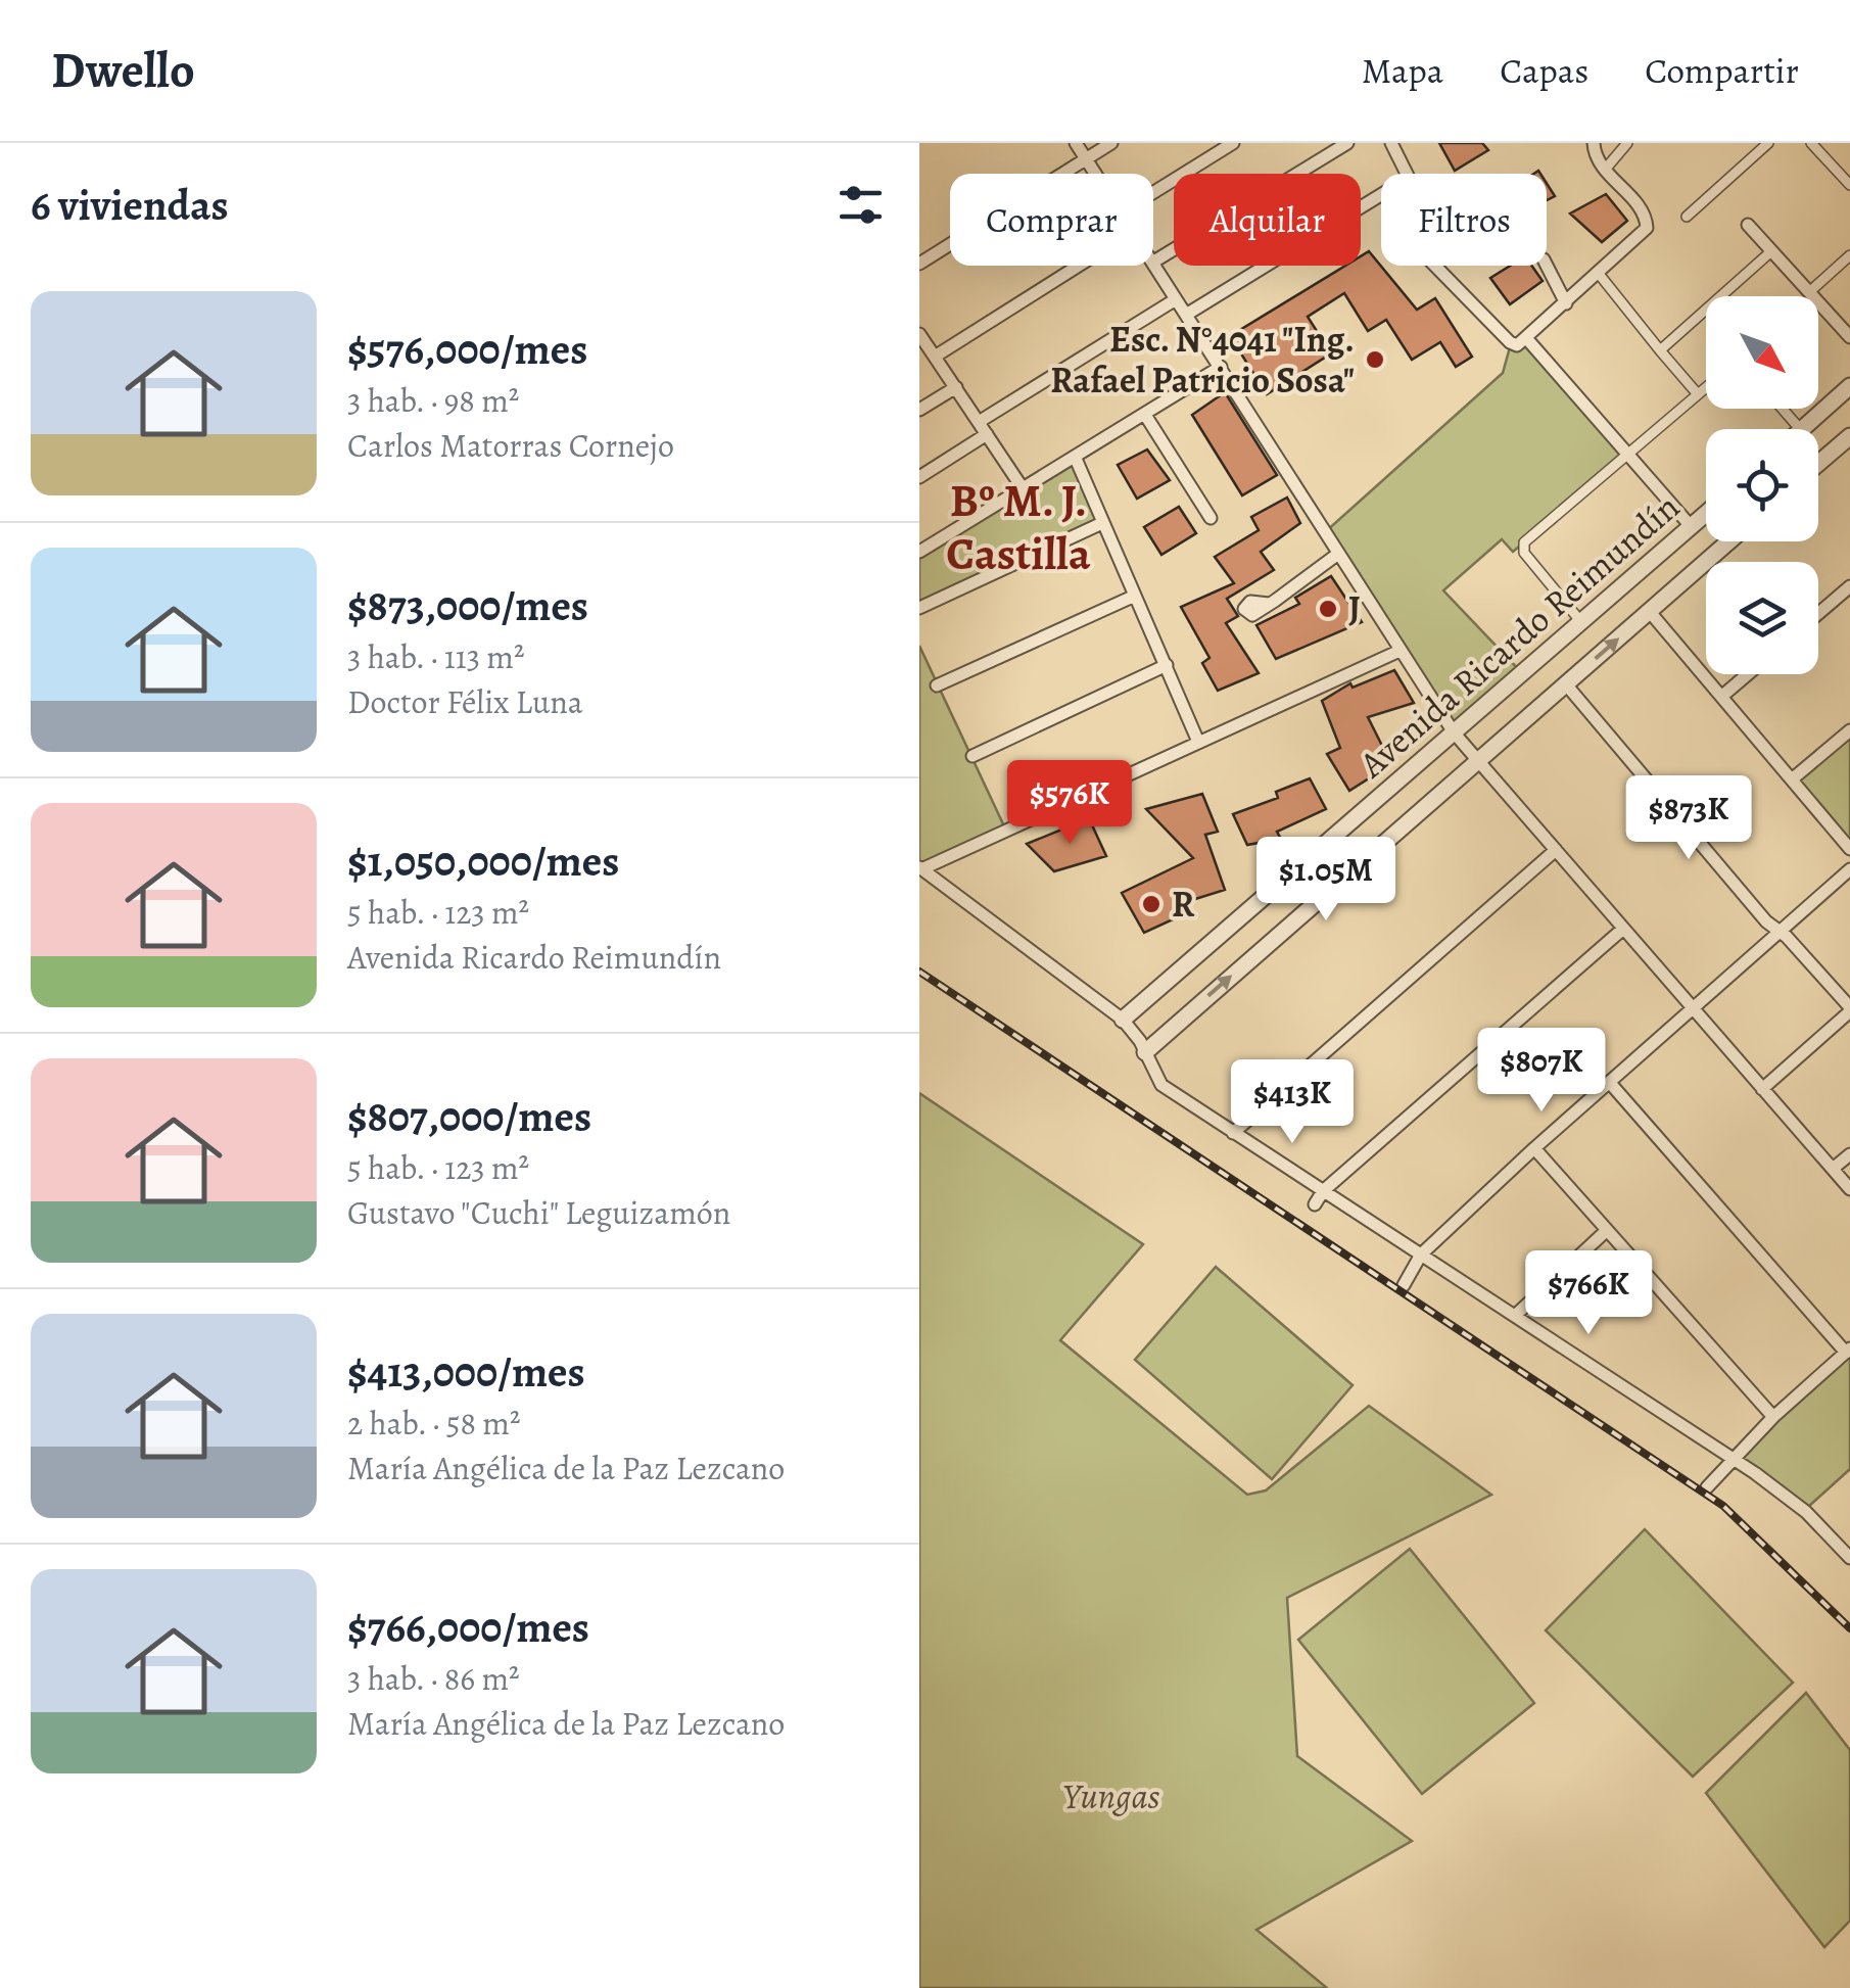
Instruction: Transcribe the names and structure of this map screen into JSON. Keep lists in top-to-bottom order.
{
  "streets": {
    "street": ["Avenida Ricardo Reimundín"]
  },
  "districts": ["Bº M. J. Castilla"],
  "parks": ["Yungas"],
  "places": ["Esc. N°4041 \"Ing. Rafael Patricio Sosa\"", "J", "R"],
  "north": "bottom right",
  "page": {
    "header": "Dwello",
    "nav": ["Mapa", "Capas", "Compartir"],
    "heading": "6 viviendas",
    "chip": ["Comprar", "Alquilar", "Filtros"],
    "list": [
      {
        "name": "$576,000/mes",
        "note": "3 hab. · 98 m² · Carlos Matorras Cornejo"
      },
      {
        "name": "$873,000/mes",
        "note": "3 hab. · 113 m² · Doctor Félix Luna"
      },
      {
        "name": "$1,050,000/mes",
        "note": "5 hab. · 123 m² · Avenida Ricardo Reimundín"
      },
      {
        "name": "$807,000/mes",
        "note": "5 hab. · 123 m² · Gustavo \"Cuchi\" Leguizamón"
      },
      {
        "name": "$413,000/mes",
        "note": "2 hab. · 58 m² · María Angélica de la Paz Lezcano"
      },
      {
        "name": "$766,000/mes",
        "note": "3 hab. · 86 m² · María Angélica de la Paz Lezcano"
      }
    ],
    "price": [
      "$576K",
      "$873K",
      "$1.05M",
      "$807K",
      "$413K",
      "$766K"
    ]
  }
}
